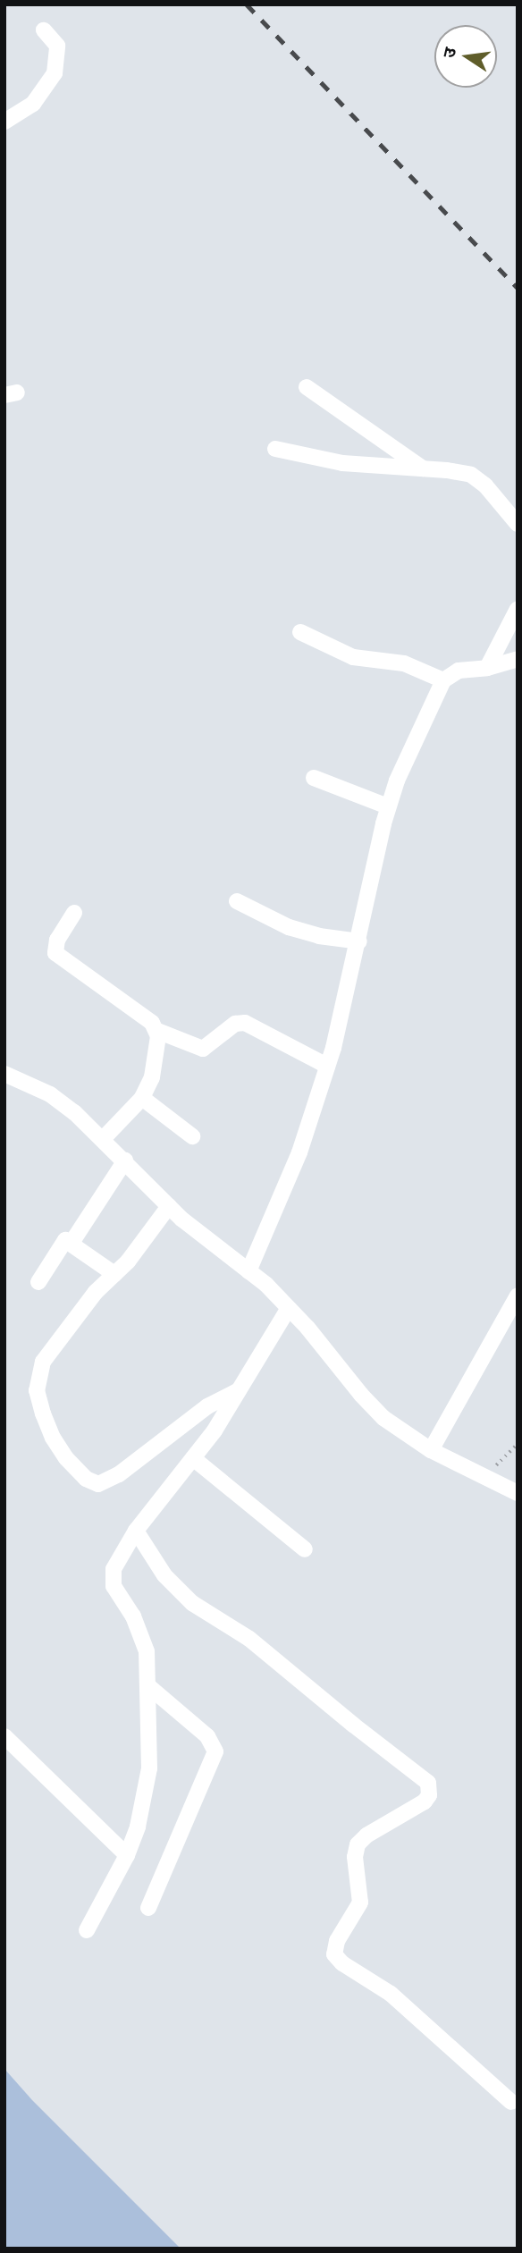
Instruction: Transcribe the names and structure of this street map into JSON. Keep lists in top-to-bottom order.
{
  "north": "left"
}
